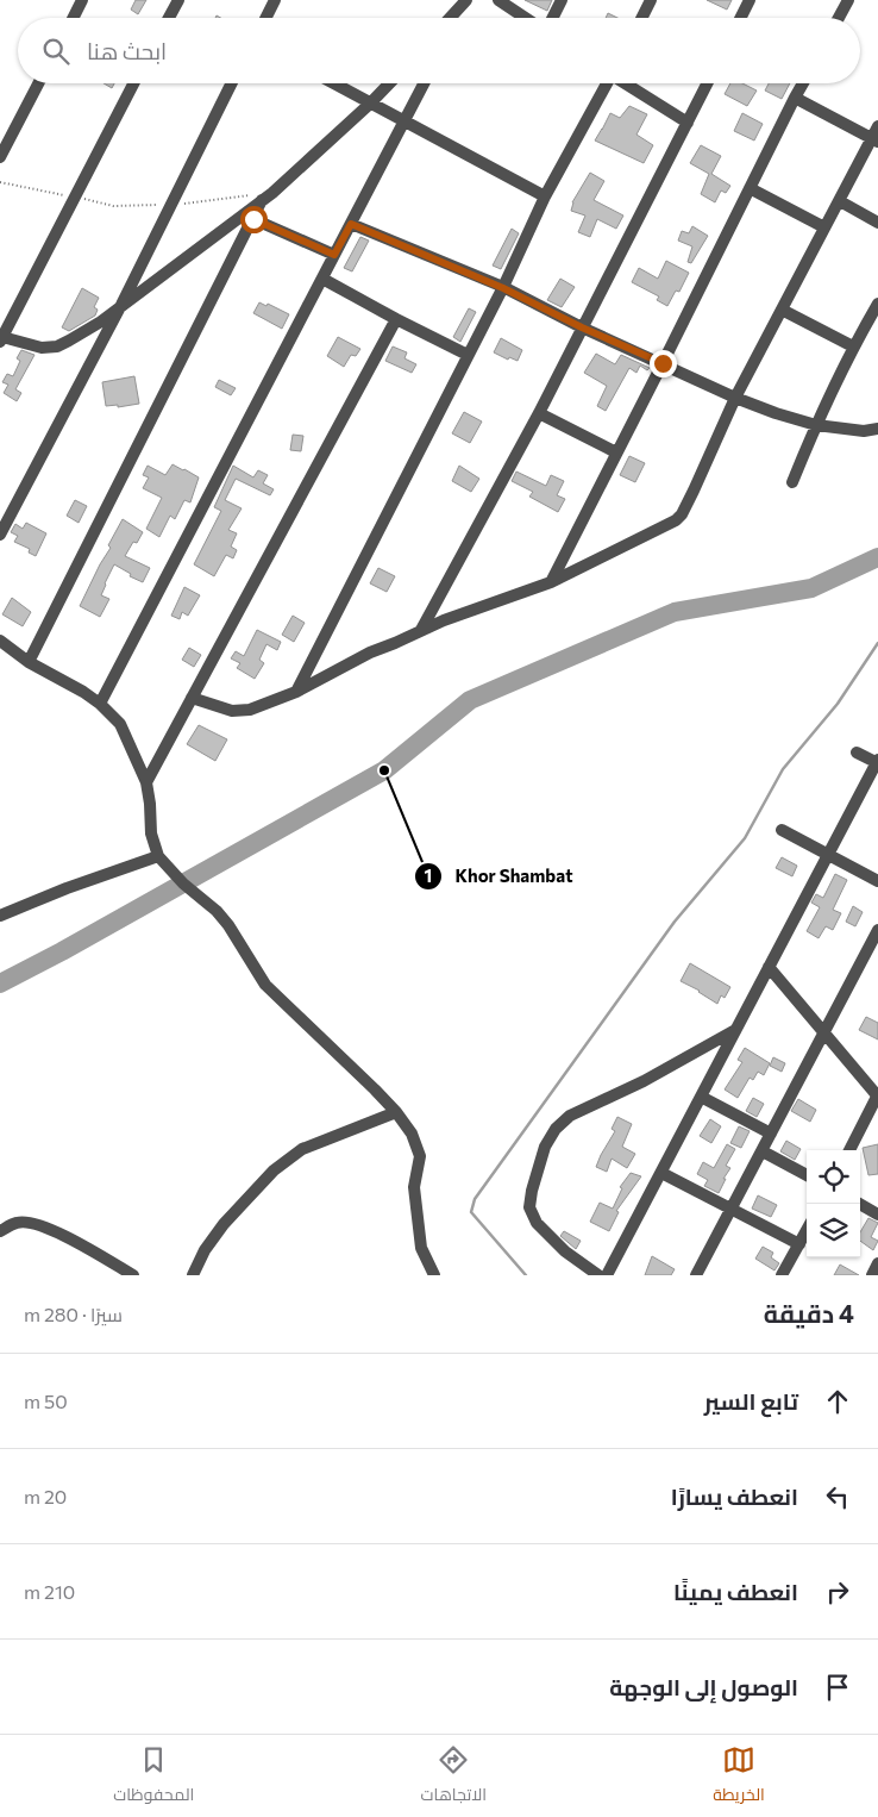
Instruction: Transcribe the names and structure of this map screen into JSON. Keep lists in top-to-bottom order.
{
  "places": ["Khor Shambat"],
  "page": {
    "search": "ابحث هنا",
    "heading": ["4 دقيقة", "سيرًا · 280 m"],
    "list": [
      ["تابع السير", "50 m"],
      ["انعطف يسارًا", "20 m"],
      ["انعطف يمينًا", "210 m"],
      "الوصول إلى الوجهة"
    ],
    "nav": ["الخريطة", "الاتجاهات", "المحفوظات"]
  }
}
